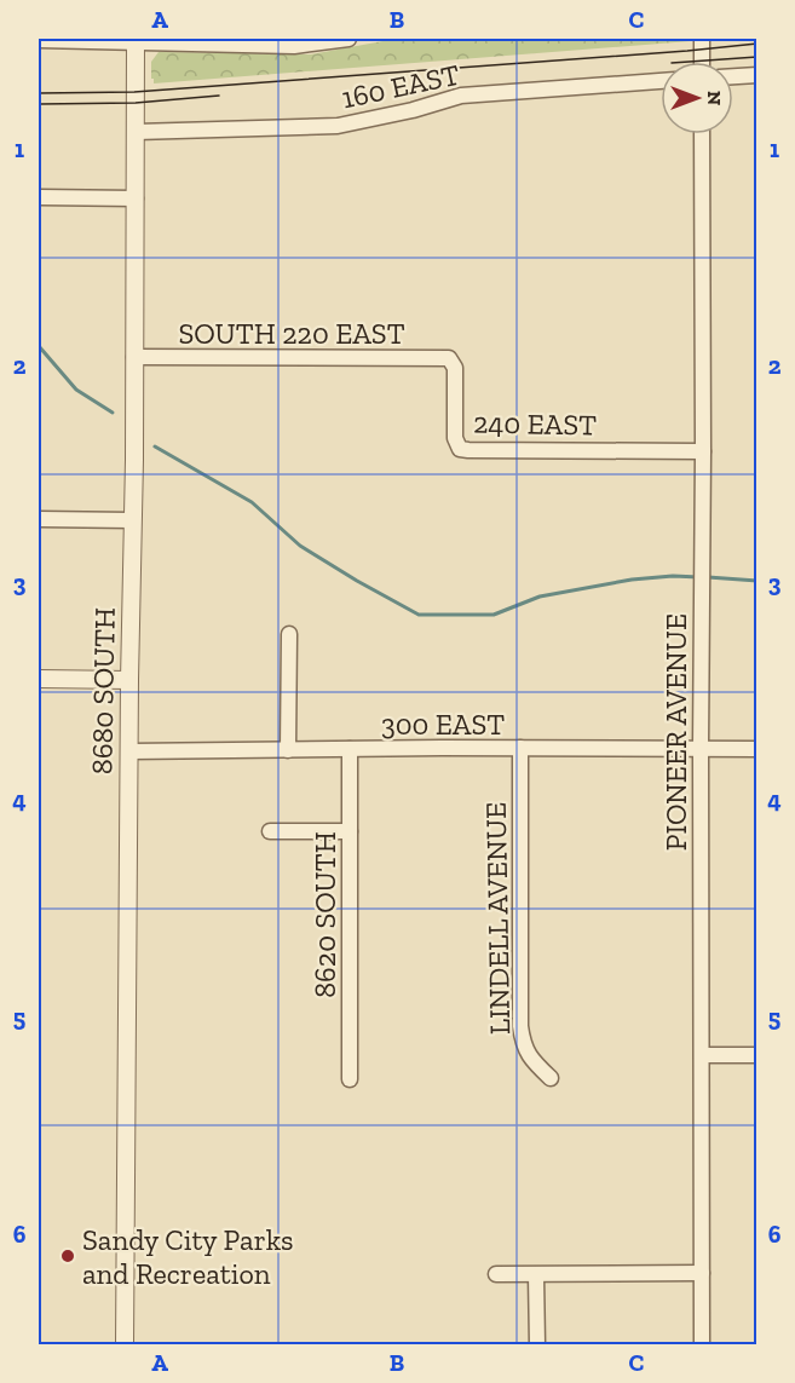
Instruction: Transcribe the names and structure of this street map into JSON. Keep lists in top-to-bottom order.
{
  "streets": {
    "street": [
      "160 EAST",
      "SOUTH 220 EAST",
      "240 EAST",
      "8680 SOUTH",
      "300 EAST",
      "PIONEER AVENUE",
      "8620 SOUTH",
      "LINDELL AVENUE"
    ]
  },
  "crossings": [
    ["160 EAST", "8680 SOUTH"],
    ["SOUTH 220 EAST", "240 EAST"],
    ["SOUTH 220 EAST", "8680 SOUTH"],
    ["240 EAST", "PIONEER AVENUE"],
    ["8680 SOUTH", "300 EAST"],
    ["300 EAST", "PIONEER AVENUE"],
    ["300 EAST", "8620 SOUTH"],
    ["300 EAST", "LINDELL AVENUE"]
  ],
  "places": ["Sandy City Parks and Recreation"],
  "north": "right",
  "grid": {
    "columns": ["A", "B", "C"],
    "rows": [
      "1",
      "2",
      "3",
      "4",
      "5",
      "6"
    ]
  }
}
